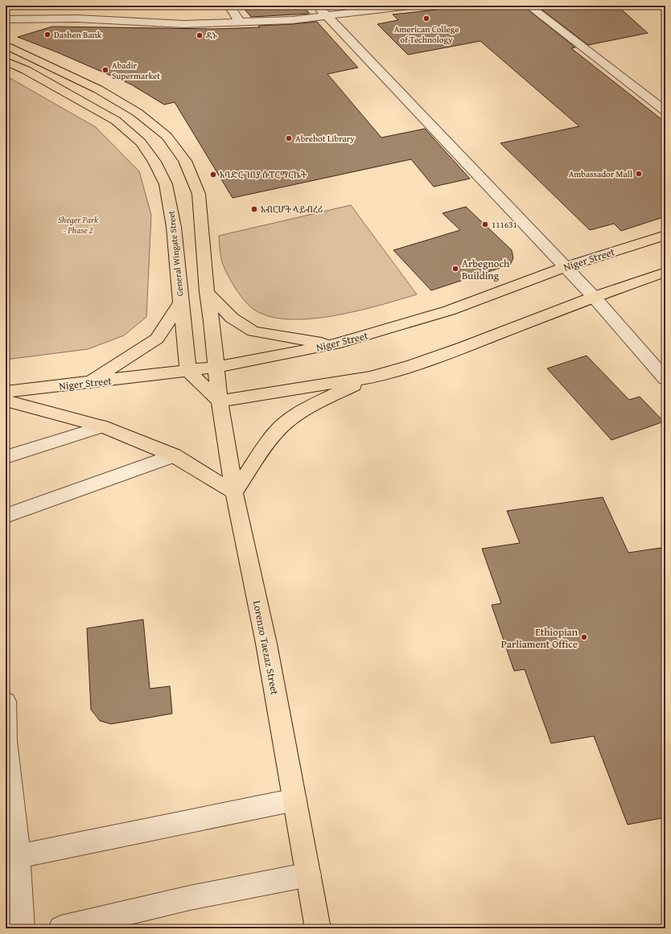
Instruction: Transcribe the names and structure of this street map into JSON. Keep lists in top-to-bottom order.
{
  "streets": {
    "main road": ["General Wingate Street", "Niger Street", "Lorenzo Taezaz Street"]
  },
  "crossings": [
    ["General Wingate Street", "Niger Street"],
    ["Niger Street", "Lorenzo Taezaz Street"]
  ],
  "parks": ["Sheger Park - Phase 2"],
  "places": [
    "American College of Technology",
    "Dashen Bank",
    "ዳኑ",
    "Abadir Supermarket",
    "Abrehot Library",
    "Ambassador Mall",
    "አባድር ገበያ ሱፐርማርኬት",
    "አብርሆት ላይብረሪ",
    "111631",
    "Arbegnoch Building",
    "Ethiopian Parliament Office"
  ]
}
